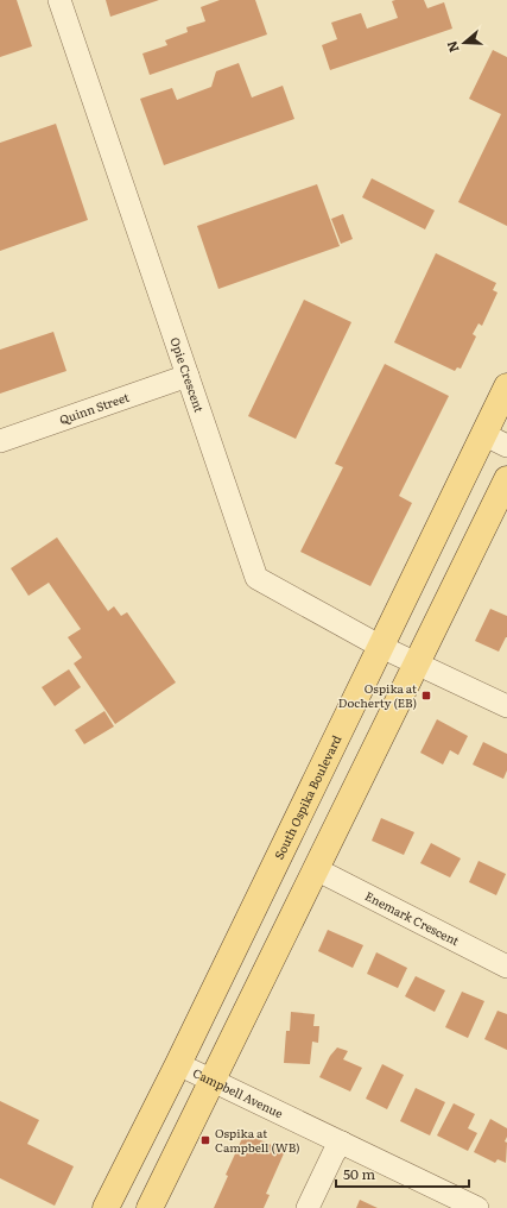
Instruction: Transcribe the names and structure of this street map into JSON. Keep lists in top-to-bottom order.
{
  "streets": {
    "main road": ["South Ospika Boulevard"],
    "street": [
      "Opie Crescent",
      "Quinn Street",
      "Enemark Crescent",
      "Campbell Avenue"
    ]
  },
  "crossings": [
    ["Opie Crescent", "Quinn Street"],
    ["Opie Crescent", "South Ospika Boulevard"],
    ["South Ospika Boulevard", "Campbell Avenue"]
  ],
  "places": {
    "transit": ["Ospika at Docherty (EB)", "Ospika at Campbell (WB)"]
  },
  "scale_bar": "50 m",
  "north": "left"
}
